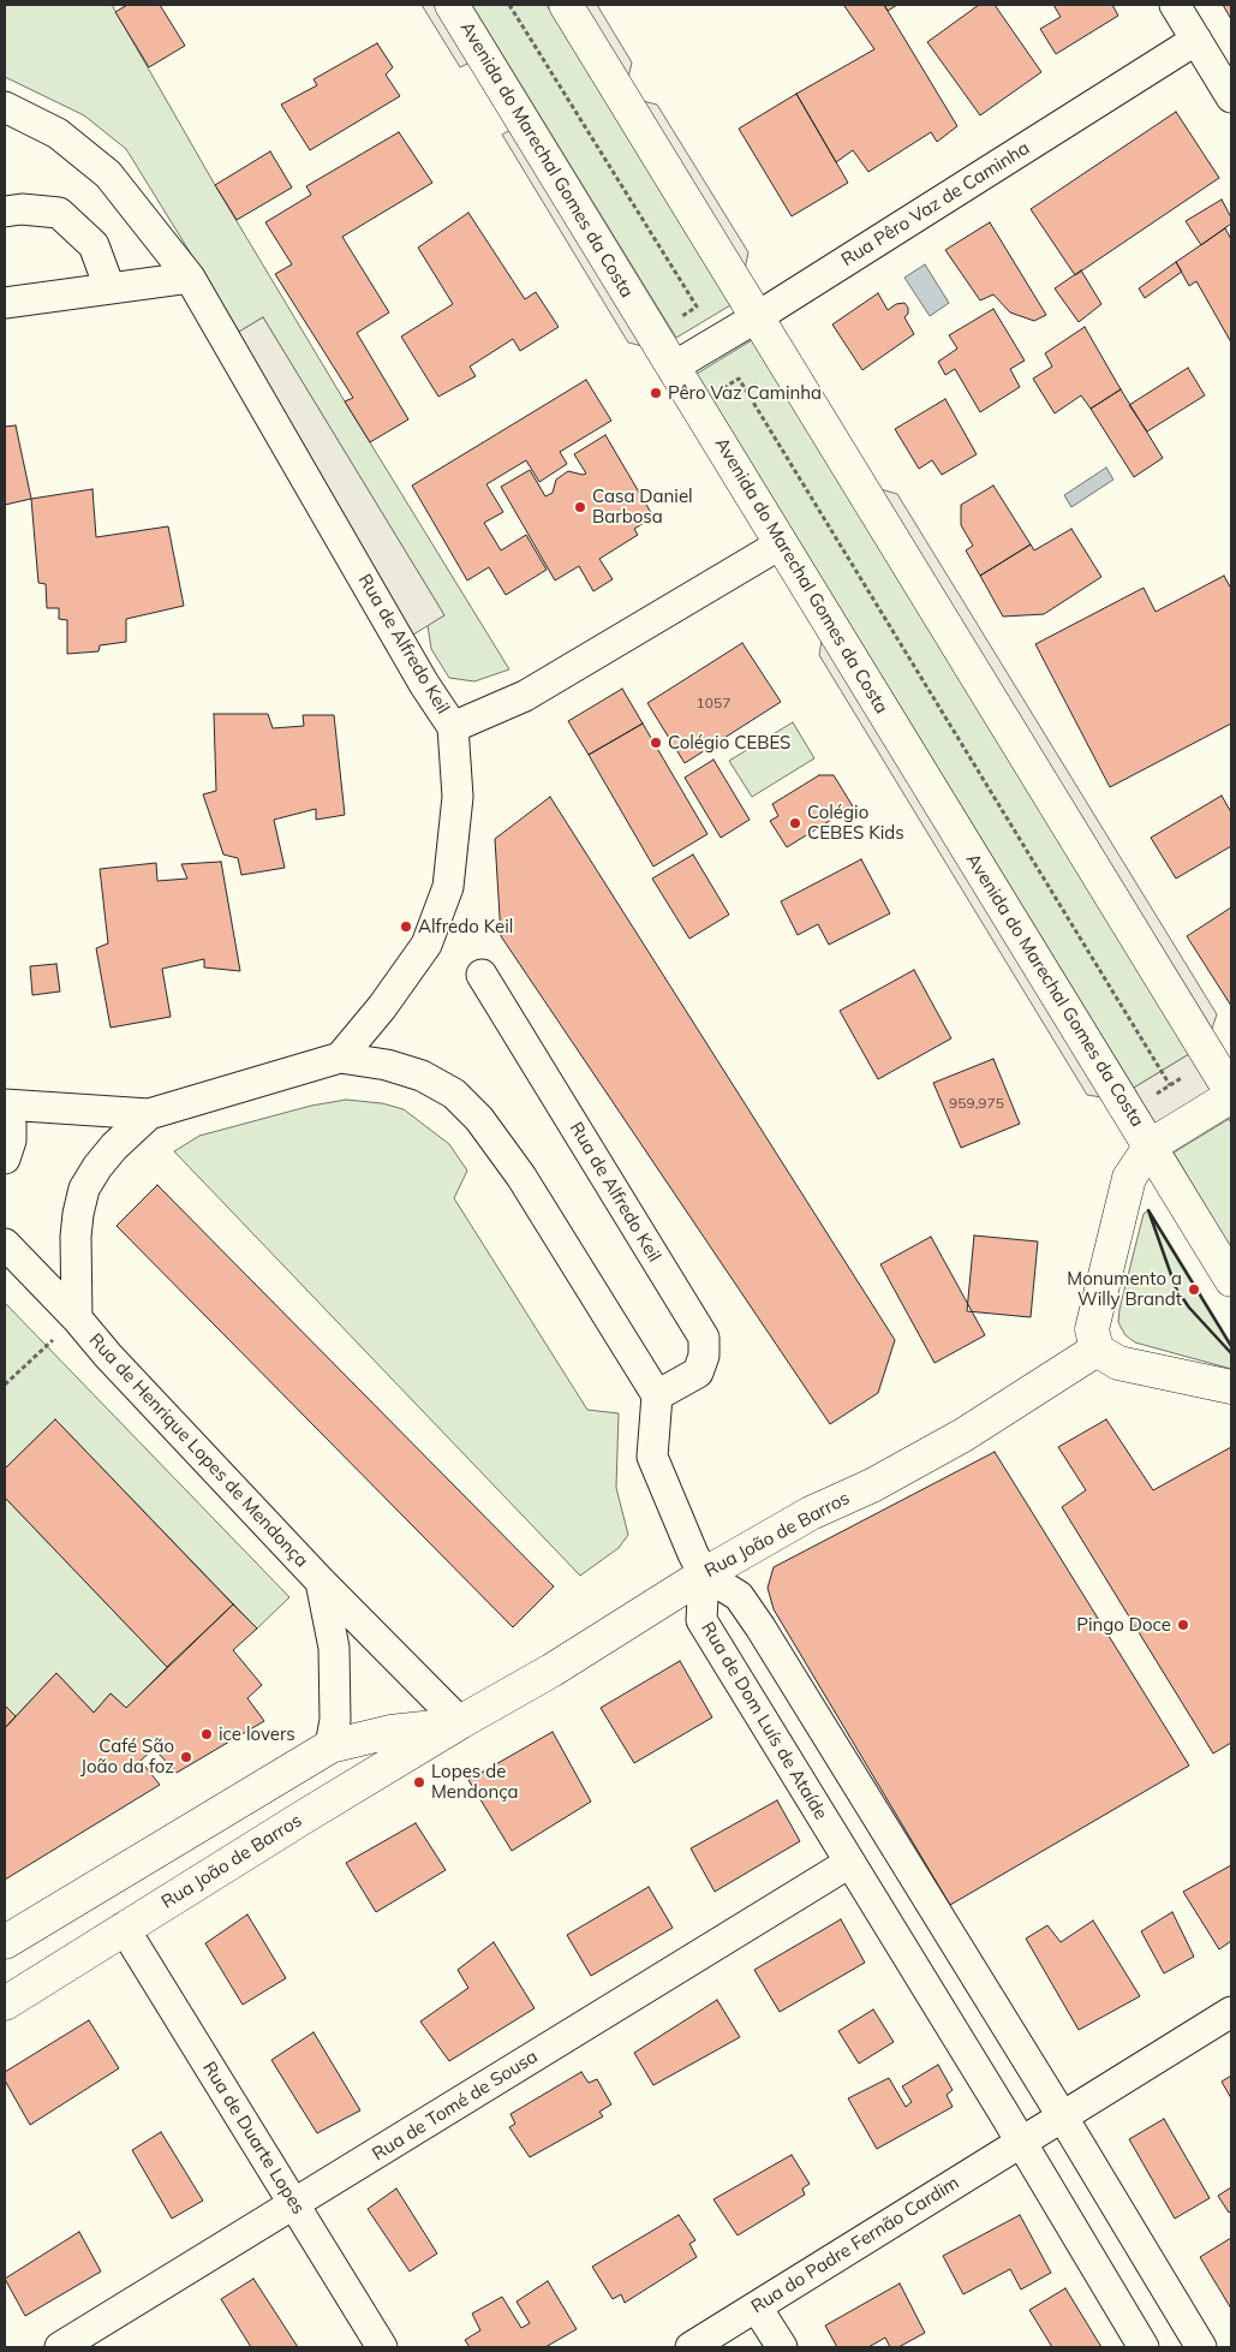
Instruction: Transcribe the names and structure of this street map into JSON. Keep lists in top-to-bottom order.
{
  "streets": {
    "main road": ["Avenida do Marechal Gomes da Costa", "Rua João de Barros"],
    "street": [
      "Rua Pêro Vaz de Caminha",
      "Rua de Alfredo Keil",
      "Rua de Henrique Lopes de Mendonça",
      "Rua de Dom Luís de Ataíde",
      "Rua de Tomé de Sousa",
      "Rua de Duarte Lopes",
      "Rua do Padre Fernão Cardim"
    ]
  },
  "crossings": [
    ["Avenida do Marechal Gomes da Costa", "Rua Pêro Vaz de Caminha"],
    ["Rua de Henrique Lopes de Mendonça", "Rua João de Barros"],
    ["Rua João de Barros", "Rua de Dom Luís de Ataíde"],
    ["Rua João de Barros", "Rua de Duarte Lopes"],
    ["Rua de Dom Luís de Ataíde", "Rua de Tomé de Sousa"],
    ["Rua de Dom Luís de Ataíde", "Rua do Padre Fernão Cardim"],
    ["Rua de Tomé de Sousa", "Rua de Duarte Lopes"]
  ],
  "places": [
    "Pêro Vaz Caminha",
    "Casa Daniel Barbosa",
    "Colégio CEBES",
    "Colégio CEBES Kids",
    "Alfredo Keil",
    "Monumento a Willy Brandt",
    "Pingo Doce",
    "ice lovers",
    "Café São João da foz",
    "Lopes de Mendonça"
  ],
  "house_numbers": ["1057", "959,975"]
}
